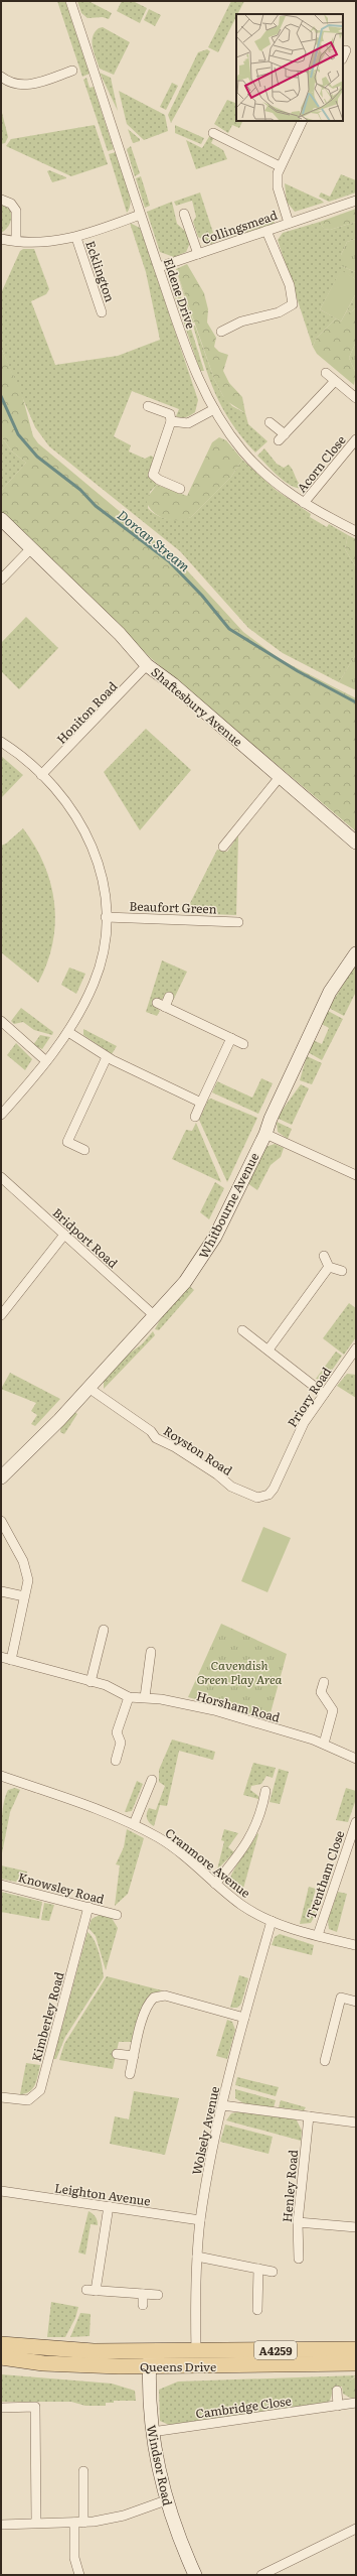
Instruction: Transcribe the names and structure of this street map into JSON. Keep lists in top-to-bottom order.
{
  "streets": {
    "main road": ["A4259", "Queens Drive"],
    "street": [
      "Collingsmead",
      "Ecklington",
      "Eldene Drive",
      "Acorn Close",
      "Shaftesbury Avenue",
      "Honiton Road",
      "Beaufort Green",
      "Whitbourne Avenue",
      "Bridport Road",
      "Priory Road",
      "Royston Road",
      "Horsham Road",
      "Cranmore Avenue",
      "Trentham Close",
      "Knowsley Road",
      "Kimberley Road",
      "Wolsely Avenue",
      "Henley Road",
      "Leighton Avenue",
      "Cambridge Close",
      "Windsor Road"
    ]
  },
  "crossings": [
    ["Collingsmead", "Eldene Drive"],
    ["Ecklington", "Eldene Drive"],
    ["Eldene Drive", "Acorn Close"],
    ["Shaftesbury Avenue", "Honiton Road"],
    ["Whitbourne Avenue", "Bridport Road"],
    ["Whitbourne Avenue", "Royston Road"],
    ["Priory Road", "Royston Road"],
    ["Cranmore Avenue", "Trentham Close"],
    ["Cranmore Avenue", "Wolsely Avenue"],
    ["Knowsley Road", "Kimberley Road"],
    ["Wolsely Avenue", "Leighton Avenue"],
    ["Wolsely Avenue", "Queens Drive"],
    ["Queens Drive", "Windsor Road"],
    ["Cambridge Close", "Windsor Road"]
  ],
  "water": ["Dorcan Stream"],
  "parks": ["Cavendish Green Play Area"]
}
